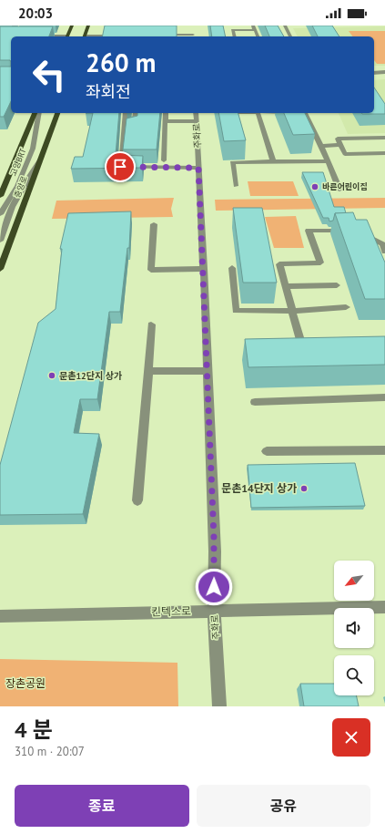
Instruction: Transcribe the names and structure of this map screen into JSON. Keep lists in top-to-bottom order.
{
  "streets": {
    "main road": ["중앙로"],
    "street": ["주화로", "고양BRT", "킨텍스로"]
  },
  "crossings": [
    ["주화로", "킨텍스로"],
    ["고양BRT", "중앙로"]
  ],
  "parks": ["장촌공원"],
  "places": ["바른어린이집", "문촌12단지 상가", "문촌14단지 상가"],
  "north": "bottom left",
  "page": {
    "status": "20:03",
    "turn": ["260 m", "좌회전"],
    "heading": ["4 분", "310 m · 20:07"],
    "buttons": ["종료", "공유"]
  }
}
